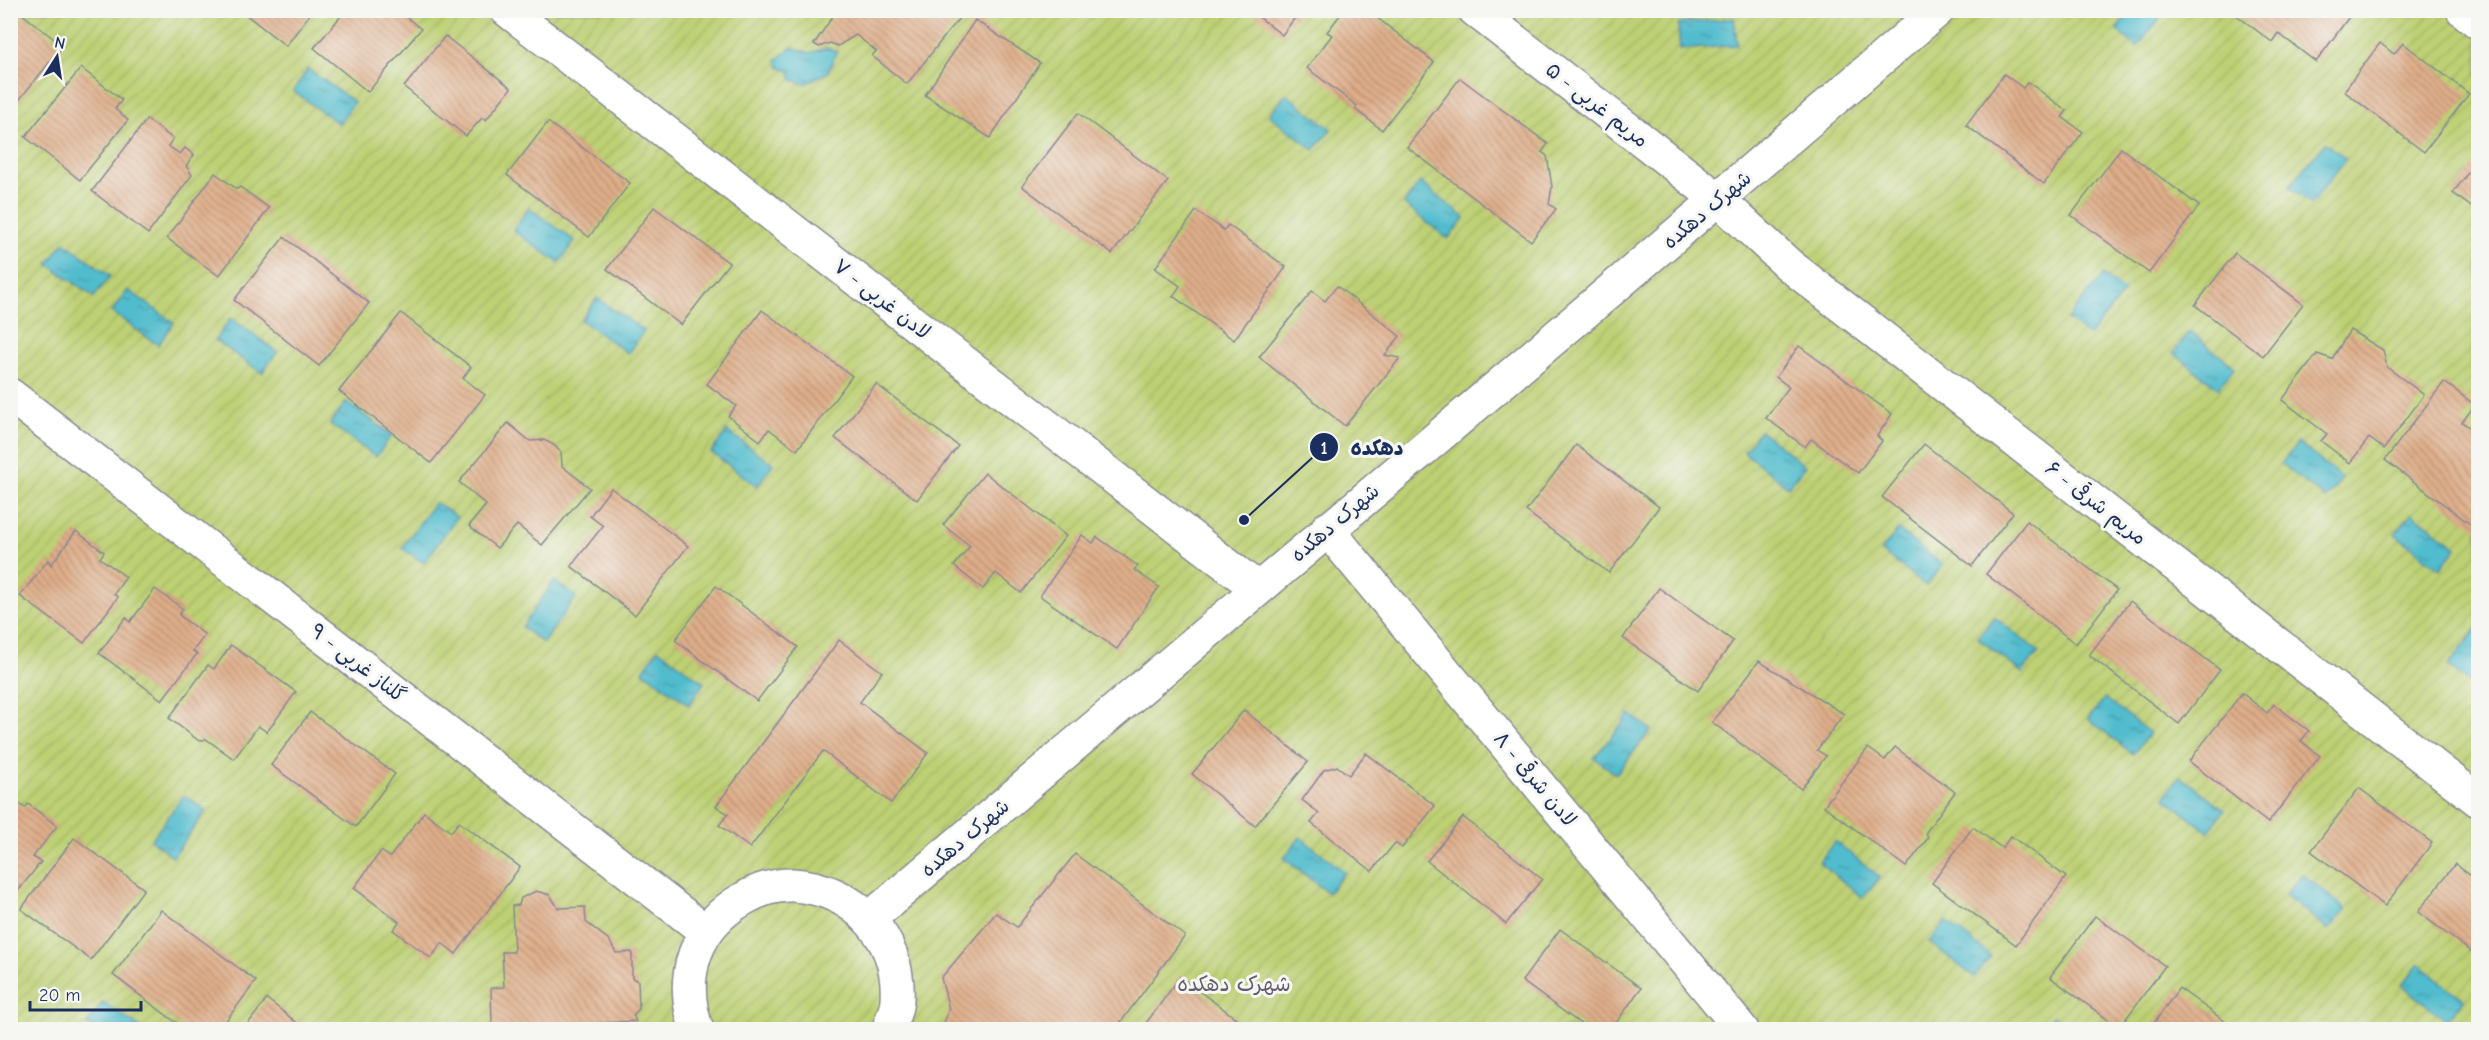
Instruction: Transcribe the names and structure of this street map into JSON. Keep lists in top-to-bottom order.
{
  "streets": {
    "street": [
      "مریم غربی - ۵",
      "شهرک دهکده",
      "لادن غربی - ۷",
      "مریم شرقی - ۶",
      "گلناز غربی - ۹",
      "لادن شرقی - ۸"
    ]
  },
  "crossings": [
    ["مریم غربی - ۵", "شهرک دهکده"],
    ["مریم غربی - ۵", "مریم شرقی - ۶"],
    ["شهرک دهکده", "لادن غربی - ۷"],
    ["شهرک دهکده", "مریم شرقی - ۶"],
    ["شهرک دهکده", "لادن شرقی - ۸"]
  ],
  "districts": ["شهرک دهکده"],
  "places": ["دهکده"],
  "scale_bar": "20 m",
  "north": "top"
}
